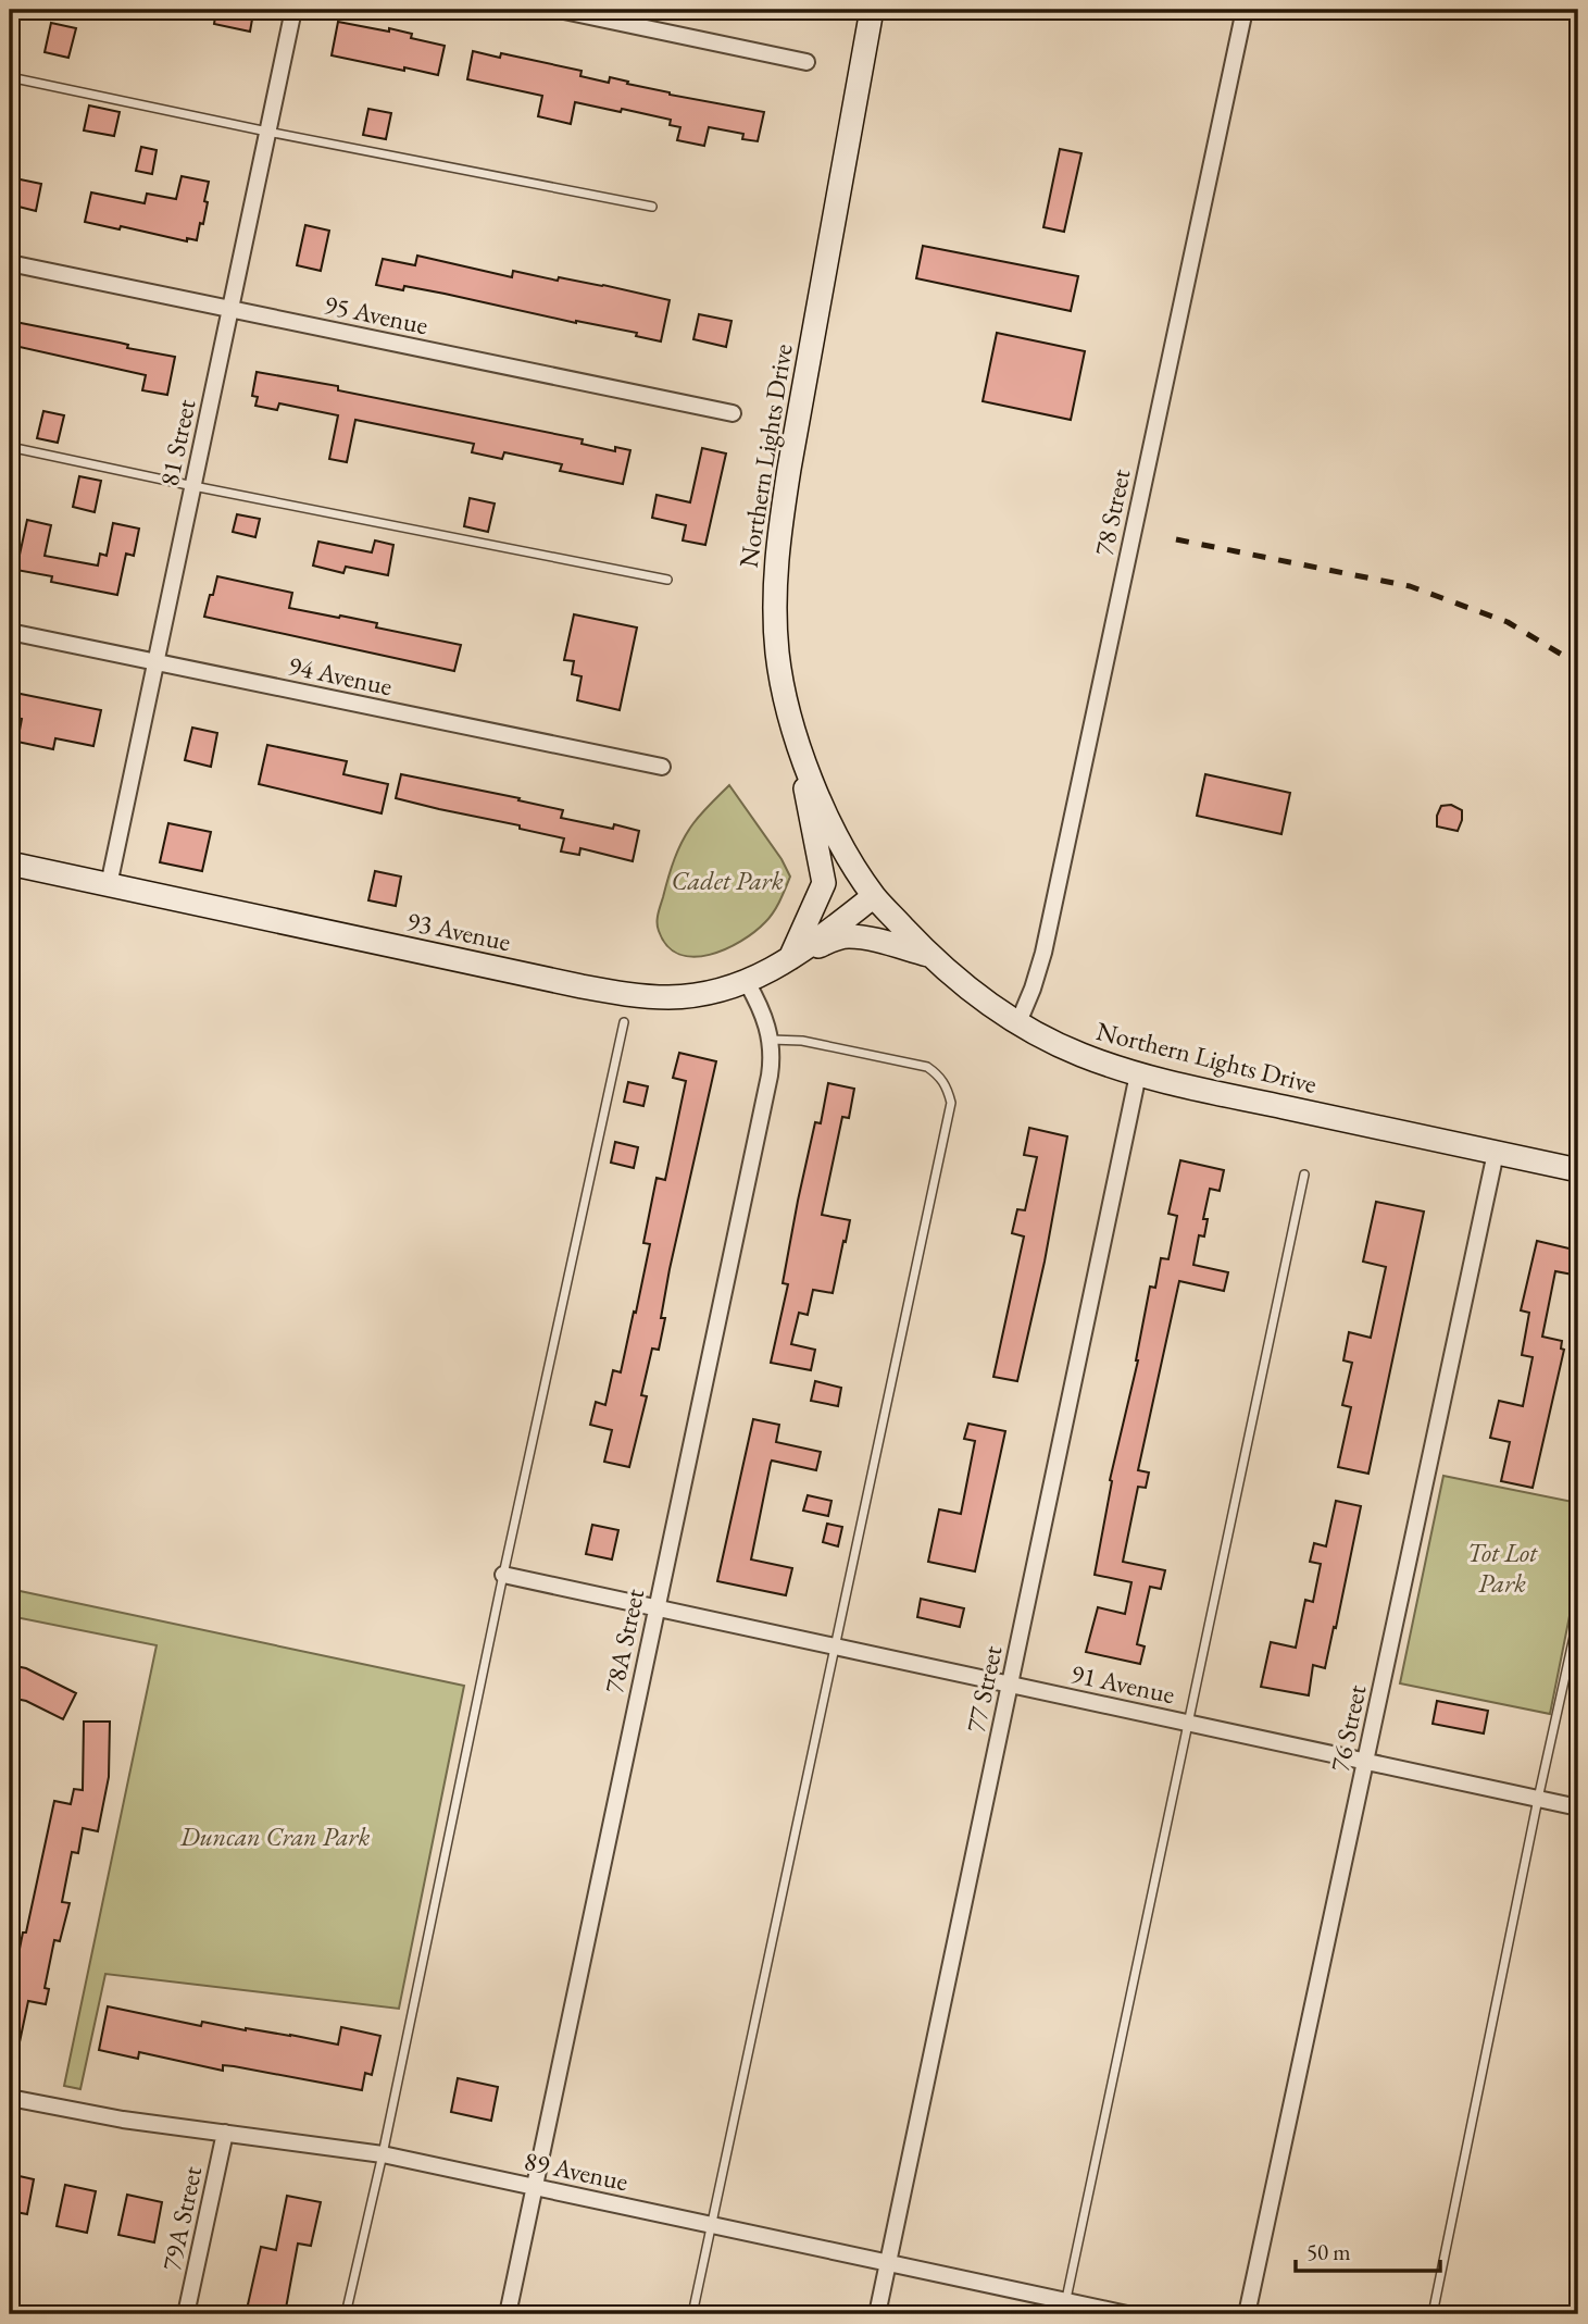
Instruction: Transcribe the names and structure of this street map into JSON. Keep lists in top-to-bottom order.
{
  "streets": {
    "main road": ["Northern Lights Drive", "93 Avenue"],
    "street": [
      "95 Avenue",
      "81 Street",
      "78 Street",
      "94 Avenue",
      "78A Street",
      "91 Avenue",
      "77 Street",
      "76 Street",
      "89 Avenue",
      "79A Street"
    ]
  },
  "crossings": [
    ["95 Avenue", "81 Street"],
    ["81 Street", "94 Avenue"],
    ["81 Street", "93 Avenue"],
    ["Northern Lights Drive", "78 Street"],
    ["Northern Lights Drive", "93 Avenue"],
    ["Northern Lights Drive", "77 Street"],
    ["Northern Lights Drive", "76 Street"],
    ["93 Avenue", "78A Street"],
    ["78A Street", "91 Avenue"],
    ["78A Street", "89 Avenue"],
    ["91 Avenue", "77 Street"],
    ["91 Avenue", "76 Street"],
    ["77 Street", "89 Avenue"],
    ["89 Avenue", "79A Street"]
  ],
  "parks": ["Cadet Park", "Tot Lot Park", "Duncan Cran Park"],
  "scale_bar": "50 m"
}
